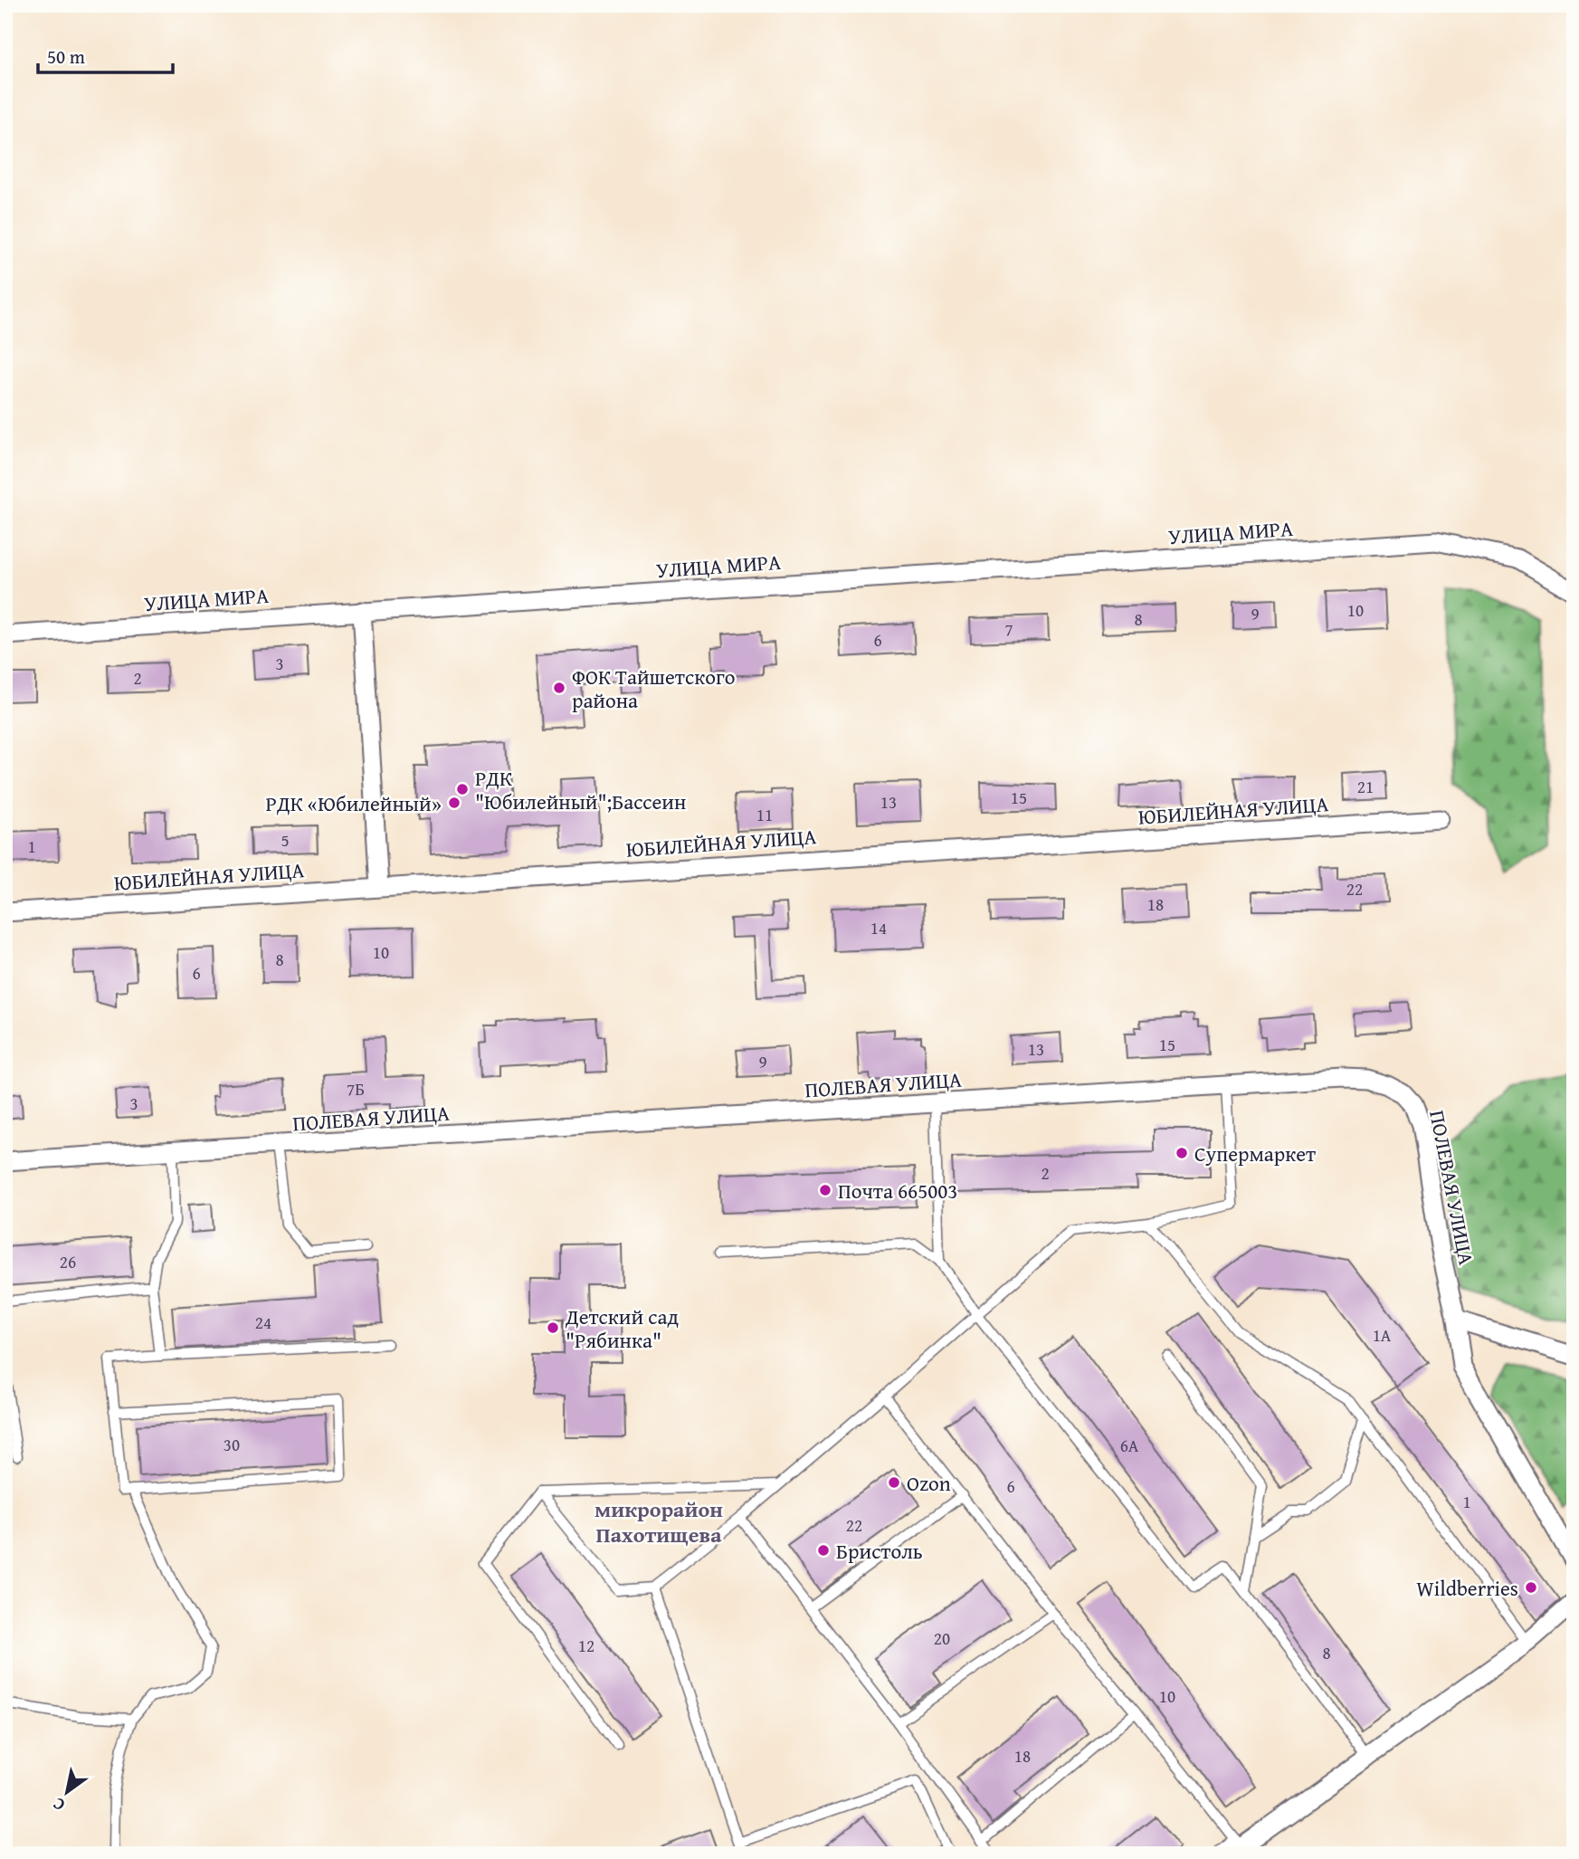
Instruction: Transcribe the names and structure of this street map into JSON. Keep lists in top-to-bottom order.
{
  "streets": {
    "street": ["УЛИЦА МИРА", "ЮБИЛЕЙНАЯ УЛИЦА", "ПОЛЕВАЯ УЛИЦА"]
  },
  "districts": ["микрорайон Пахотищева"],
  "places": [
    "ФОК Тайшетского района",
    "РДК \"Юбилейный\";Бассеин",
    "РДК «Юбилейный»",
    "Супермаркет",
    "Почта 665003",
    "Детский сад \"Рябинка\"",
    "Ozon",
    "Бристоль",
    "Wildberries"
  ],
  "house_numbers": [
    "10",
    "9",
    "8",
    "7",
    "6",
    "3",
    "2",
    "21",
    "15",
    "13",
    "11",
    "5",
    "1",
    "22",
    "18",
    "14",
    "10",
    "8",
    "6",
    "15",
    "13",
    "9",
    "7Б",
    "3",
    "2",
    "26",
    "24",
    "1А",
    "30",
    "6А",
    "6",
    "1",
    "22",
    "20",
    "12",
    "8",
    "10",
    "18"
  ],
  "scale_bar": "50 m",
  "north": "bottom left"
}
